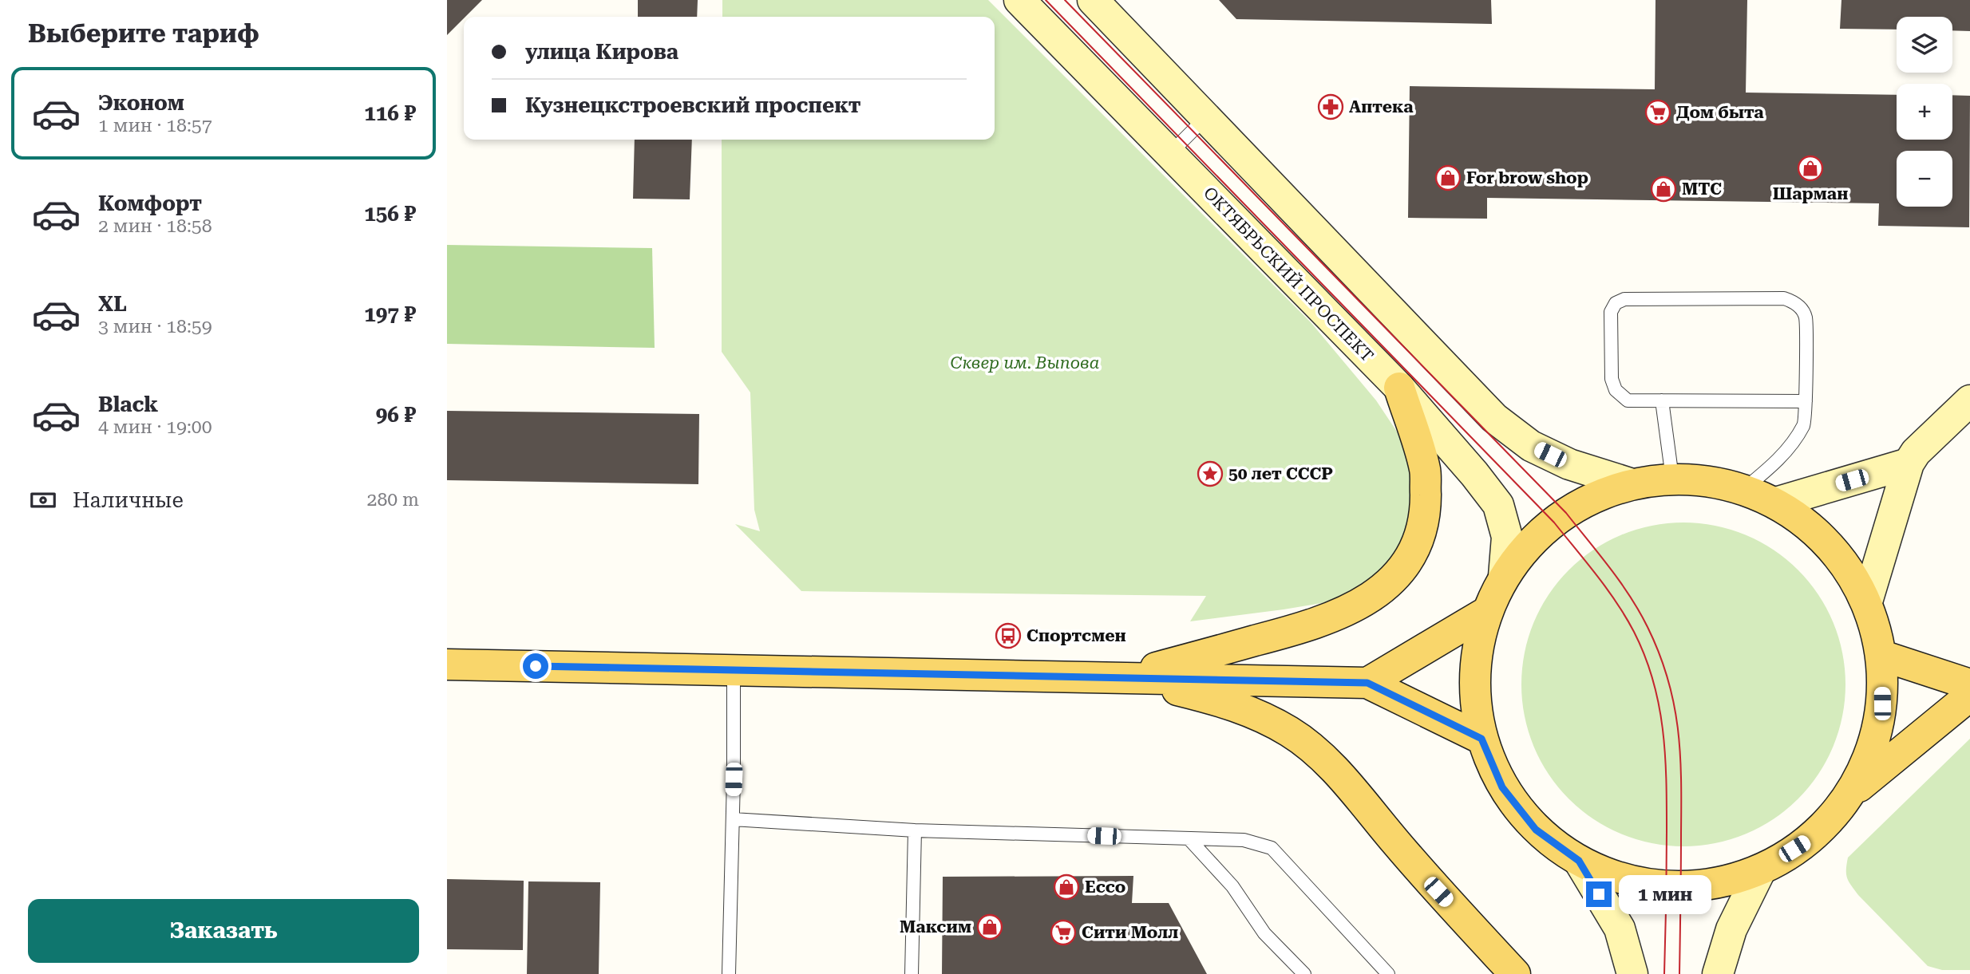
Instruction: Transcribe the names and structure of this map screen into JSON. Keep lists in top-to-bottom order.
{
  "streets": {
    "main road": ["ОКТЯБРЬСКИЙ ПРОСПЕКТ"]
  },
  "parks": ["Сквер им. Выпова"],
  "places": {
    "pharmacy": ["Аптека"],
    "supermarket": ["Дом быта", "Сити Молл"],
    "shop": [
      "Шарман",
      "For brow shop",
      "МТС",
      "Ecco",
      "Максим"
    ],
    "place": ["50 лет СССР"],
    "bus stop": ["Спортсмен"]
  },
  "page": {
    "heading": "Выберите тариф",
    "map_buttons": ["+", "−"],
    "banner": ["улица Кирова", "Кузнецкстроевский проспект"],
    "list": [
      {
        "name": "Эконом",
        "note": "1 мин · 18:57",
        "value": "116 ₽"
      },
      {
        "name": "Комфорт",
        "note": "2 мин · 18:58",
        "value": "156 ₽"
      },
      {
        "name": "XL",
        "note": "3 мин · 18:59",
        "value": "197 ₽"
      },
      {
        "name": "Black",
        "note": "4 мин · 19:00",
        "value": "96 ₽"
      }
    ],
    "pay": ["Наличные", "280 m"],
    "bubble": "1 мин",
    "buttons": "Заказать"
  }
}
